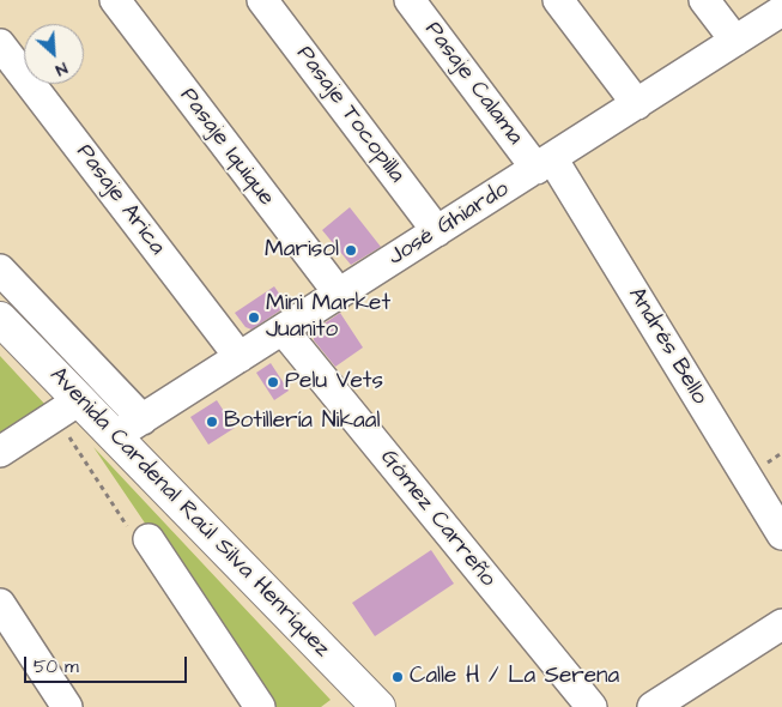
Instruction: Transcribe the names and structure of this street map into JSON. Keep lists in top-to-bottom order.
{
  "streets": {
    "main road": ["Avenida Cardenal Raúl Silva Henríquez"],
    "street": [
      "Pasaje Calama",
      "Pasaje Tocopilla",
      "Pasaje Iquique",
      "Pasaje Arica",
      "José Ghiardo",
      "Andrés Bello",
      "Gómez Carreño"
    ]
  },
  "crossings": [
    ["Pasaje Calama", "José Ghiardo"],
    ["Pasaje Calama", "Andrés Bello"],
    ["Pasaje Tocopilla", "José Ghiardo"],
    ["Pasaje Iquique", "José Ghiardo"],
    ["Pasaje Arica", "José Ghiardo"],
    ["José Ghiardo", "Andrés Bello"],
    ["José Ghiardo", "Avenida Cardenal Raúl Silva Henríquez"],
    ["José Ghiardo", "Gómez Carreño"]
  ],
  "places": [
    "Marisol",
    "Mini Market Juanito",
    "Pelu Vets",
    "Botillería Nikaal",
    "Calle H / La Serena"
  ],
  "scale_bar": "50 m",
  "north": "bottom right"
}
